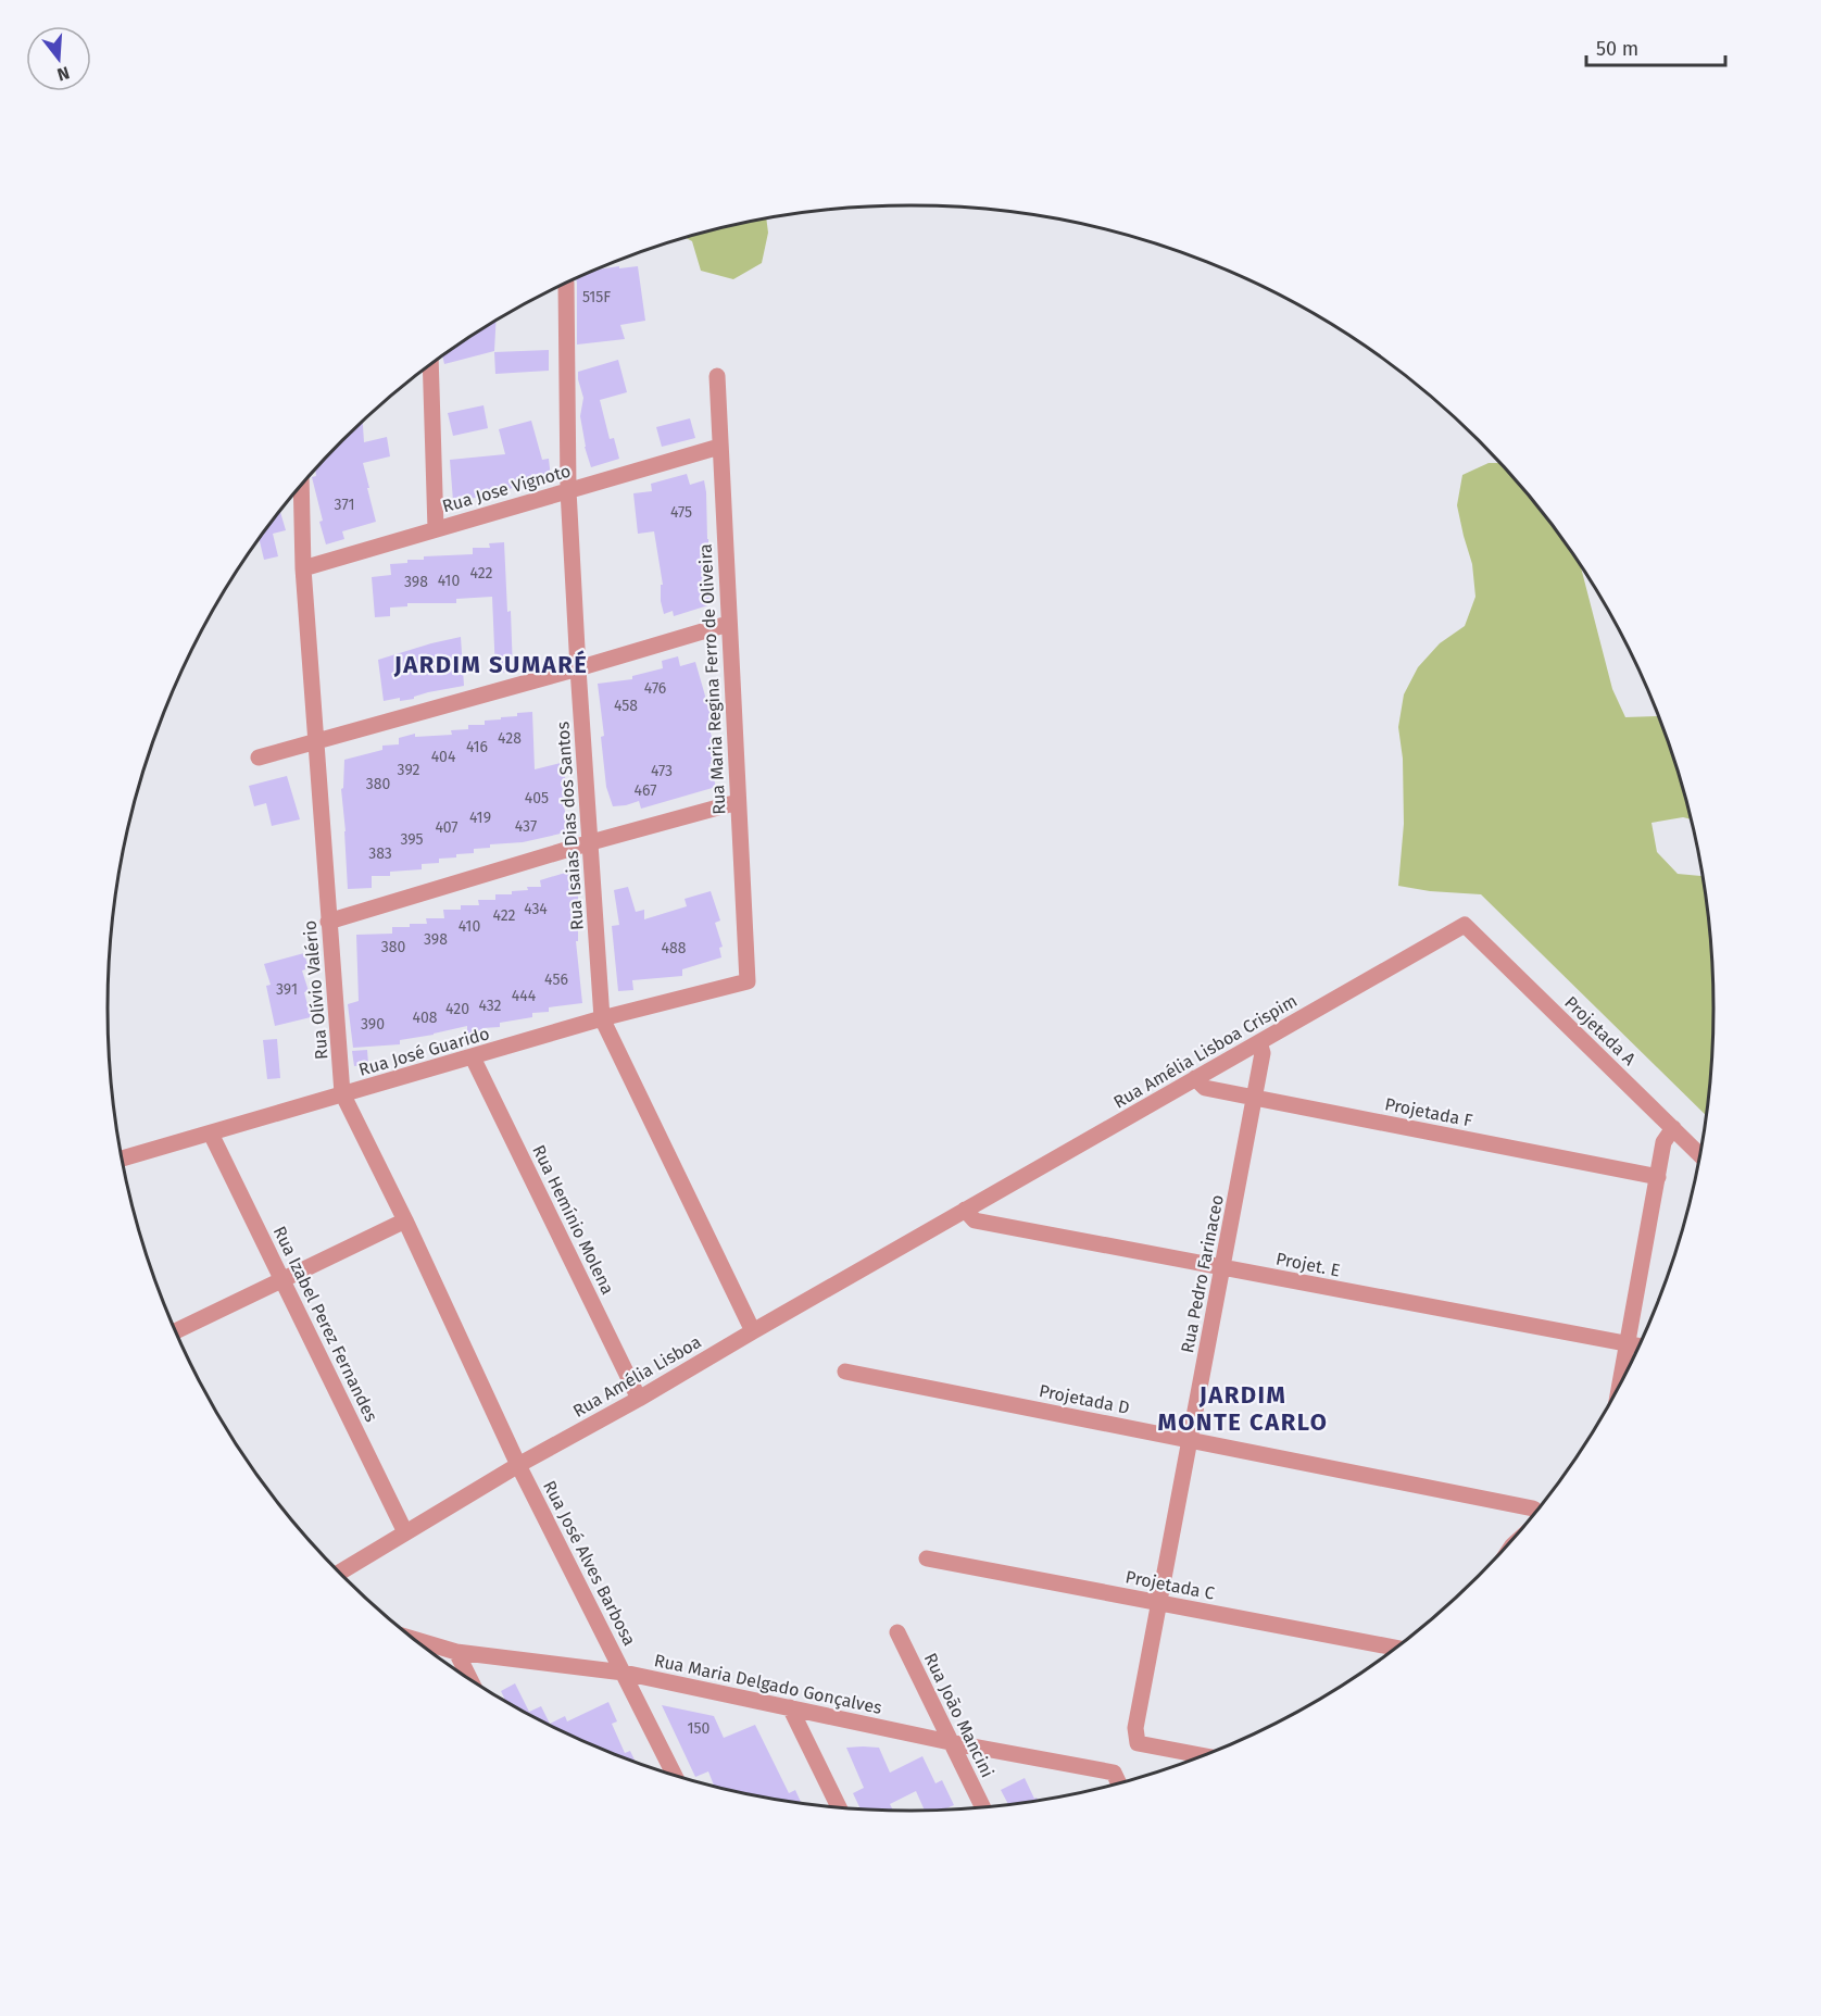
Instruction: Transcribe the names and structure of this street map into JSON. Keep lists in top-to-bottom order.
{
  "streets": {
    "street": [
      "Rua Jose Vignoto",
      "Rua Maria Regina Ferro de Oliveira",
      "Rua Isaias Dias dos Santos",
      "Rua Olívio Valério",
      "Projetada A",
      "Rua José Guarido",
      "Rua Amélia Lisboa Crispim",
      "Projetada F",
      "Rua Hemínio Molena",
      "Projet. E",
      "Rua Pedro Farinaceo",
      "Rua Izabel Perez Fernandes",
      "Rua Amélia Lisboa",
      "Projetada D",
      "Rua José Alves Barbosa",
      "Projetada C",
      "Rua Maria Delgado Gonçalves",
      "Rua João Mancini"
    ]
  },
  "crossings": [
    ["Rua Jose Vignoto", "Rua Maria Regina Ferro de Oliveira"],
    ["Rua Jose Vignoto", "Rua Isaias Dias dos Santos"],
    ["Rua Jose Vignoto", "Rua Olívio Valério"],
    ["Rua Maria Regina Ferro de Oliveira", "Rua José Guarido"],
    ["Rua Isaias Dias dos Santos", "Rua José Guarido"],
    ["Rua Isaias Dias dos Santos", "Rua Amélia Lisboa"],
    ["Rua Olívio Valério", "Rua José Guarido"],
    ["Rua Olívio Valério", "Rua Amélia Lisboa"],
    ["Rua Olívio Valério", "Rua José Alves Barbosa"],
    ["Projetada A", "Rua Amélia Lisboa Crispim"],
    ["Rua José Guarido", "Rua Hemínio Molena"],
    ["Rua José Guarido", "Rua Izabel Perez Fernandes"],
    ["Rua Amélia Lisboa Crispim", "Projetada F"],
    ["Rua Amélia Lisboa Crispim", "Projet. E"],
    ["Rua Amélia Lisboa Crispim", "Rua Pedro Farinaceo"],
    ["Rua Amélia Lisboa Crispim", "Rua Amélia Lisboa"],
    ["Projetada F", "Rua Pedro Farinaceo"],
    ["Rua Hemínio Molena", "Rua Amélia Lisboa"],
    ["Projet. E", "Rua Pedro Farinaceo"],
    ["Projet. E", "Rua Amélia Lisboa"],
    ["Rua Pedro Farinaceo", "Projetada D"],
    ["Rua Pedro Farinaceo", "Projetada C"],
    ["Rua Izabel Perez Fernandes", "Rua Amélia Lisboa"],
    ["Rua Amélia Lisboa", "Rua José Alves Barbosa"],
    ["Rua José Alves Barbosa", "Rua Maria Delgado Gonçalves"],
    ["Rua Maria Delgado Gonçalves", "Rua João Mancini"]
  ],
  "districts": ["JARDIM SUMARÉ", "JARDIM MONTE CARLO"],
  "house_numbers": [
    "515F",
    "371",
    "475",
    "422",
    "410",
    "398",
    "476",
    "458",
    "428",
    "416",
    "404",
    "392",
    "473",
    "380",
    "467",
    "405",
    "419",
    "437",
    "407",
    "395",
    "383",
    "434",
    "422",
    "410",
    "398",
    "380",
    "488",
    "456",
    "391",
    "444",
    "432",
    "420",
    "408",
    "390",
    "150"
  ],
  "scale_bar": "50 m",
  "north": "bottom"
}
